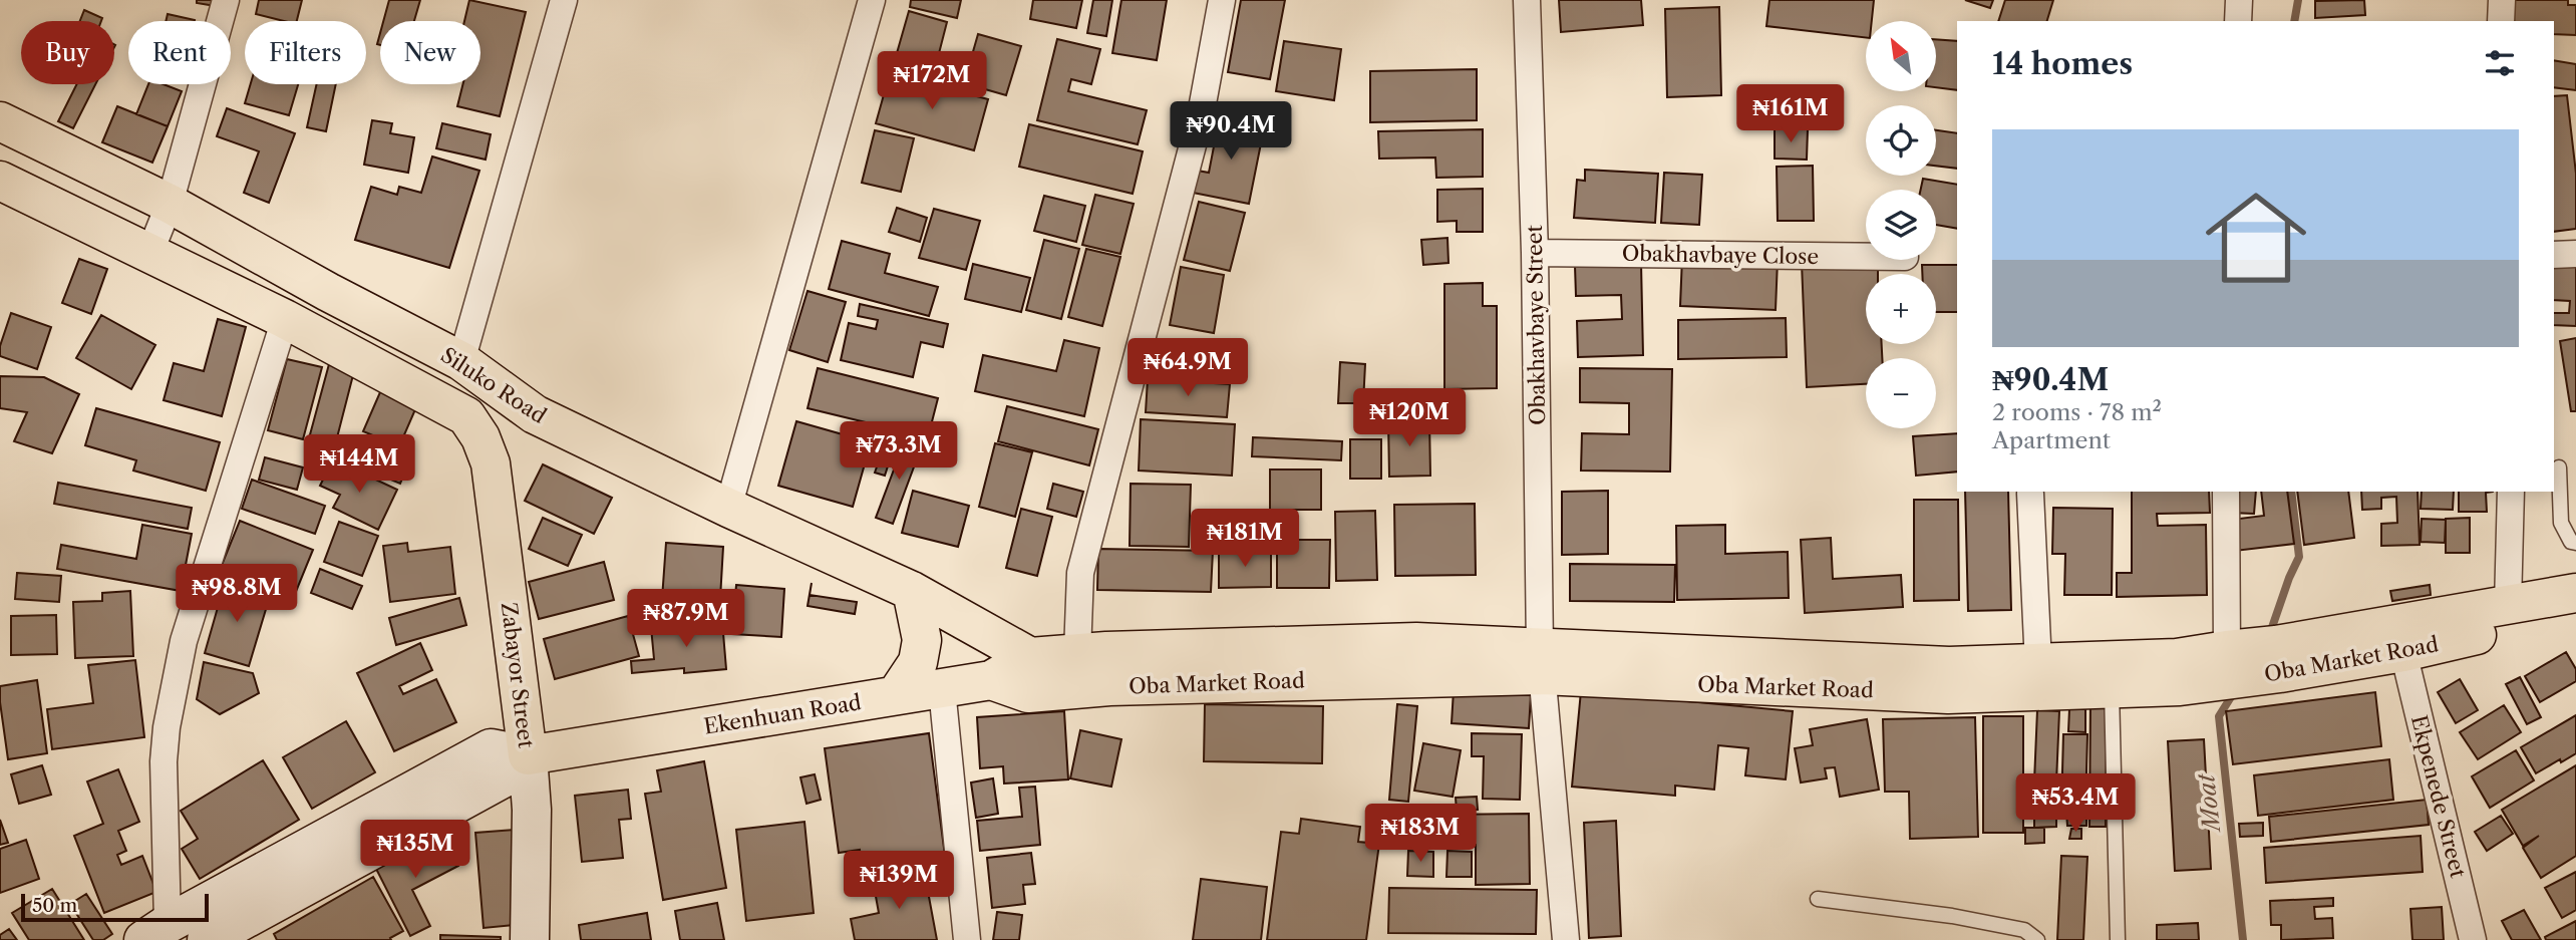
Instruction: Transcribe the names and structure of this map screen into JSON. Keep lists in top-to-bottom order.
{
  "streets": {
    "main road": [
      "Siluko Road",
      "Oba Market Road",
      "Zabayor Street",
      "Ekenhuan Road"
    ],
    "street": ["Obakhavbaye Close", "Obakhavbaye Street", "Ekpenede Street"]
  },
  "crossings": [
    ["Obakhavbaye Close", "Obakhavbaye Street"],
    ["Obakhavbaye Street", "Oba Market Road"],
    ["Siluko Road", "Oba Market Road"],
    ["Siluko Road", "Zabayor Street"],
    ["Siluko Road", "Ekenhuan Road"],
    ["Oba Market Road", "Ekenhuan Road"],
    ["Oba Market Road", "Ekpenede Street"],
    ["Zabayor Street", "Ekenhuan Road"]
  ],
  "water": ["Moat"],
  "scale_bar": "50 m",
  "north": "top left",
  "page": {
    "map_buttons": ["+", "−"],
    "chip": [
      "Buy",
      "Rent",
      "Filters",
      "New"
    ],
    "heading": "14 homes",
    "price": [
      "₦172M",
      "₦161M",
      "₦90.4M",
      "₦64.9M",
      "₦120M",
      "₦73.3M",
      "₦144M",
      "₦181M",
      "₦98.8M",
      "₦87.9M",
      "₦53.4M",
      "₦183M",
      "₦135M",
      "₦139M"
    ],
    "list": [
      {
        "name": "₦90.4M",
        "note": "2 rooms · 78 m² · Apartment"
      }
    ],
    "scale": "50 m"
  }
}
